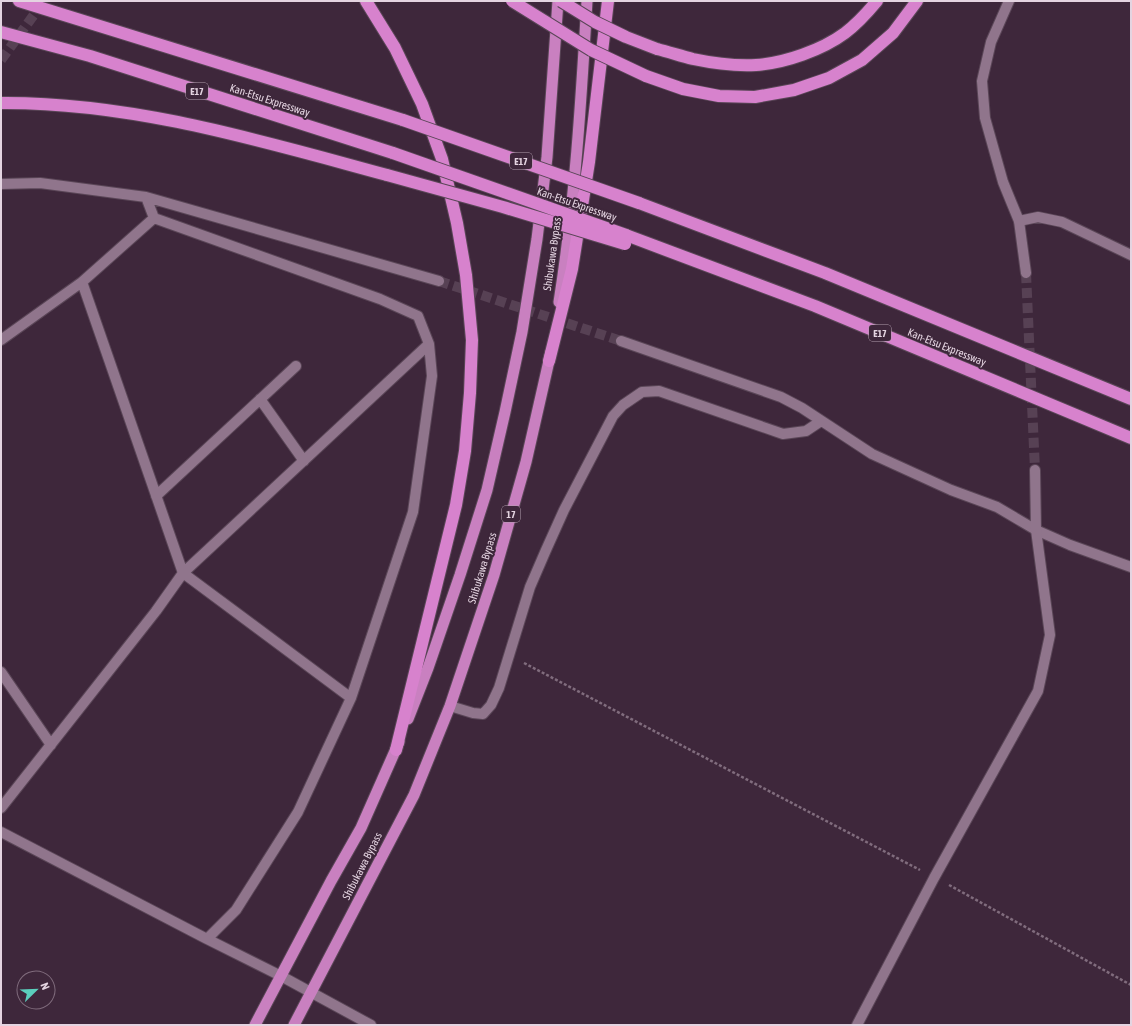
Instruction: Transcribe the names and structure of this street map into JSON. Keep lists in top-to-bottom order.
{
  "streets": {
    "highway": [
      "E17",
      "Kan-Etsu Expressway",
      "Shibukawa Bypass",
      "17"
    ]
  },
  "crossings": [
    ["Shibukawa Bypass", "17"]
  ],
  "north": "top right"
}
